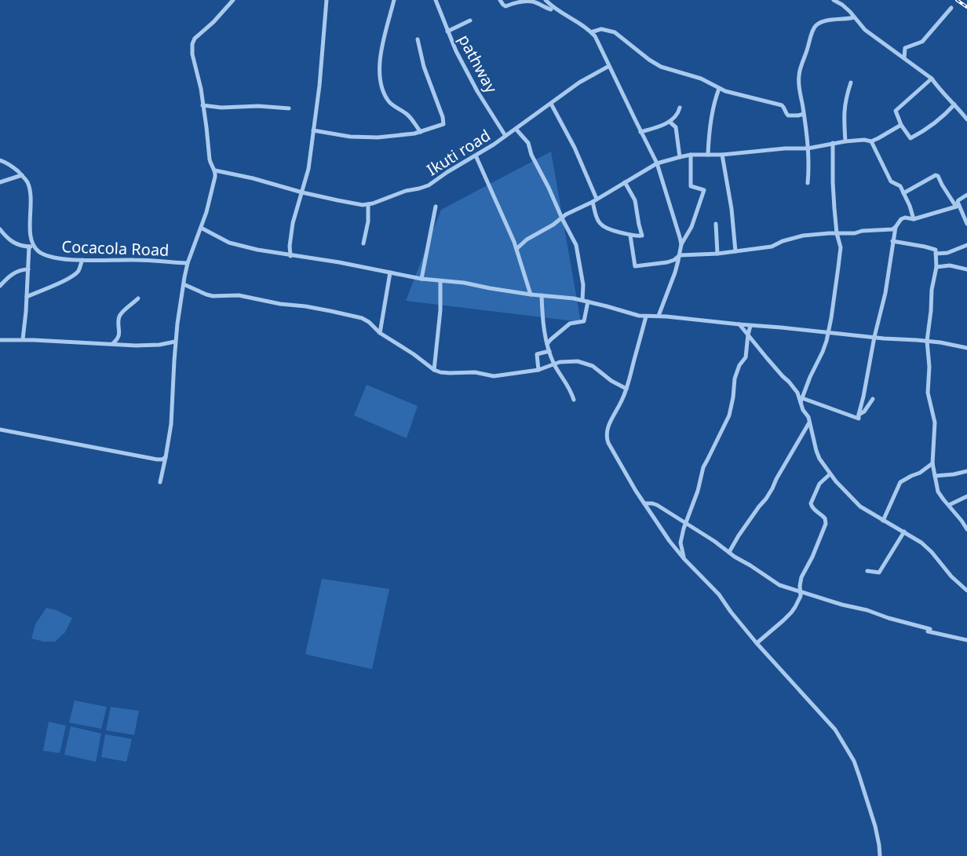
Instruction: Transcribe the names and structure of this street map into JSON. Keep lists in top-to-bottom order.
{
  "streets": {
    "street": ["pathway", "Ikuti road", "Cocacola Road"]
  },
  "crossings": [
    ["pathway", "Ikuti road"]
  ]
}
